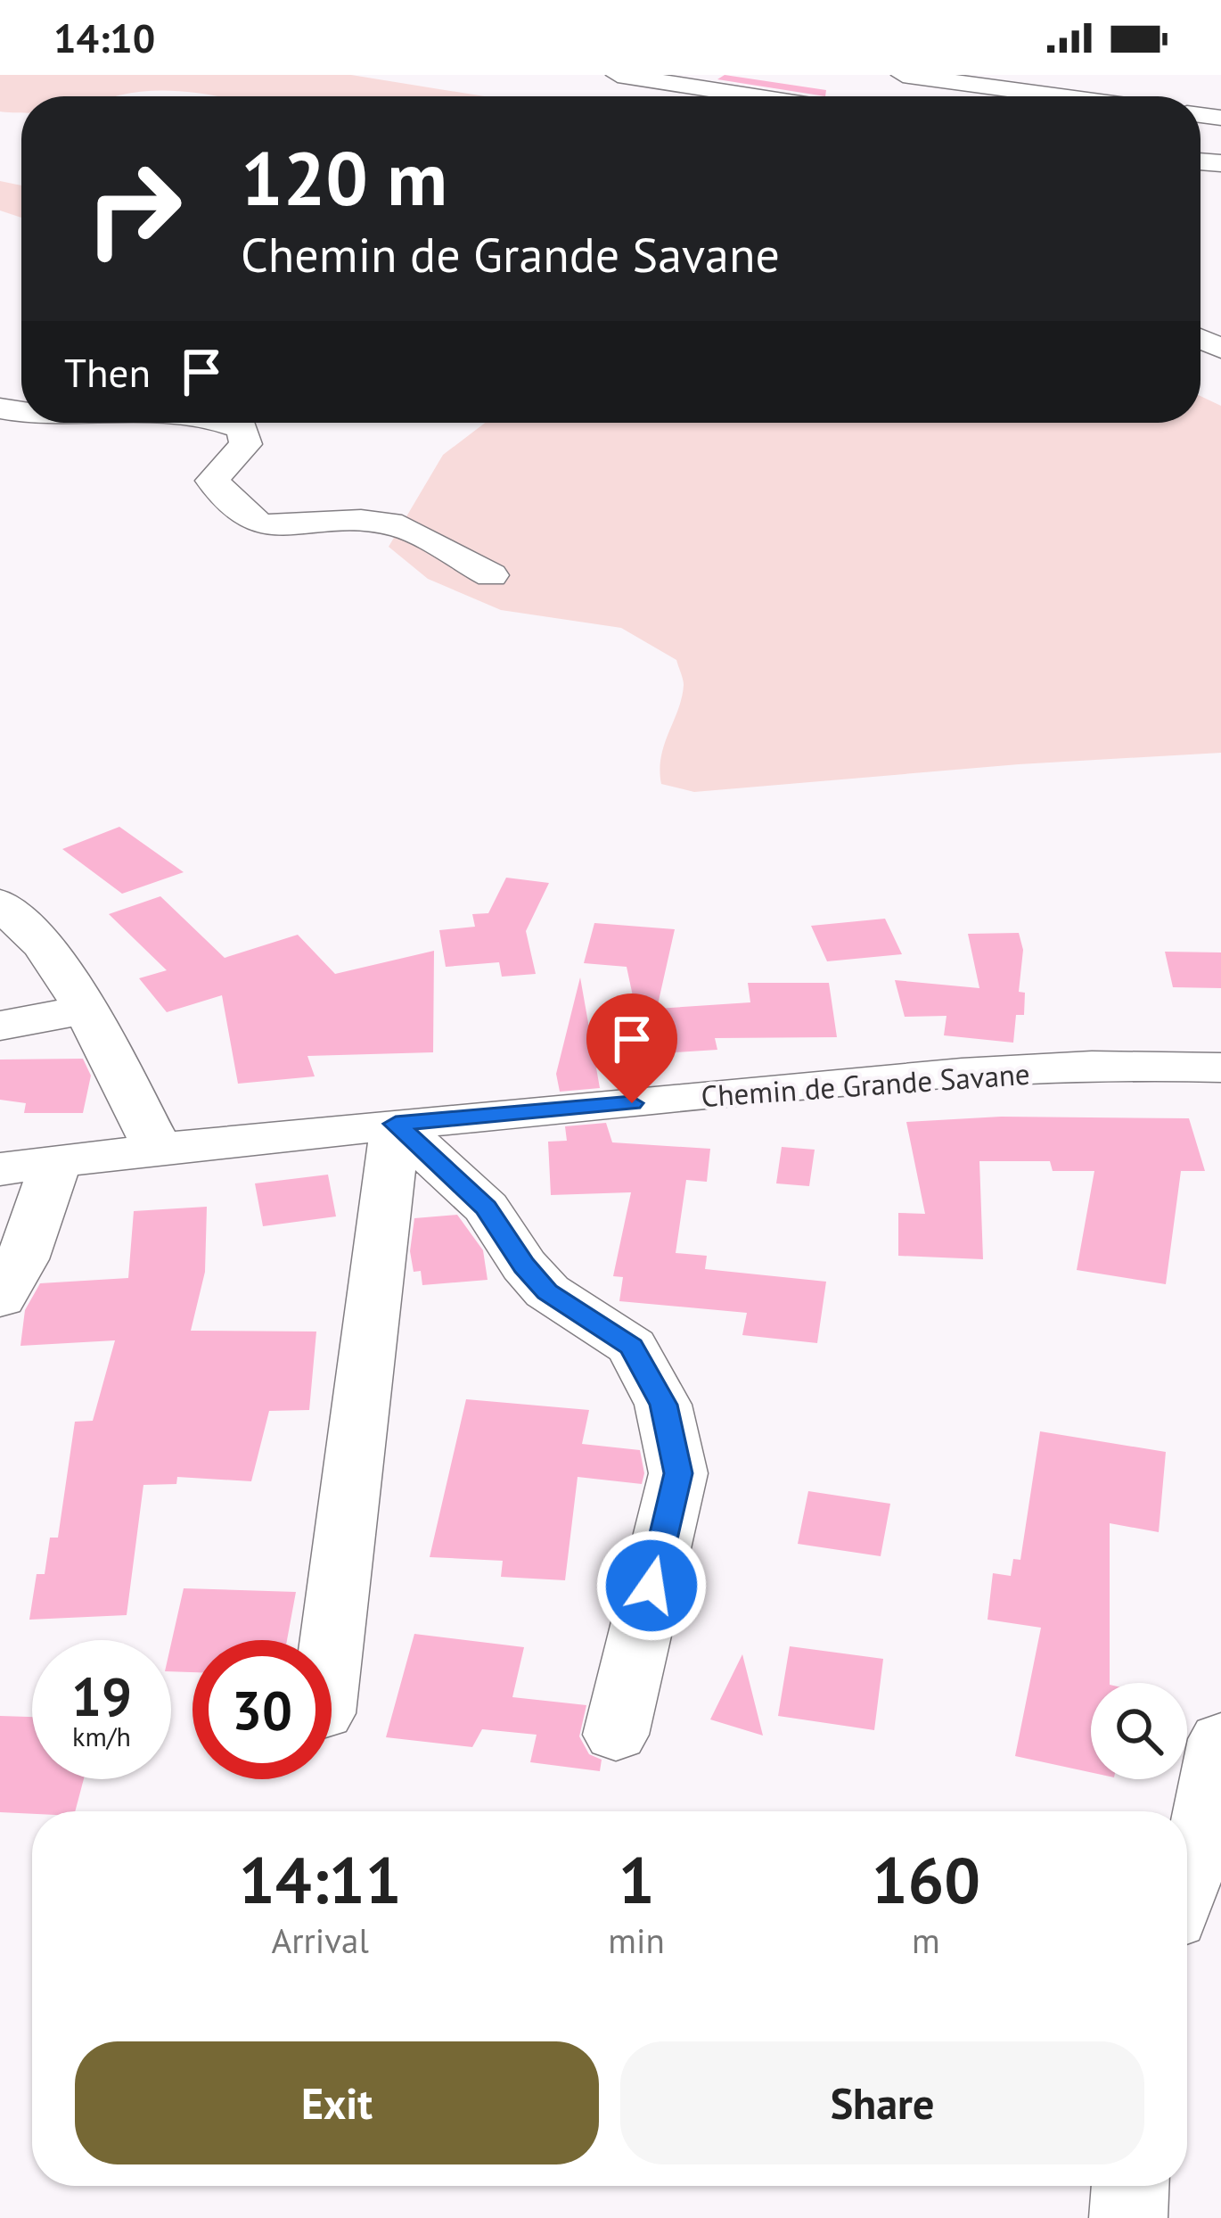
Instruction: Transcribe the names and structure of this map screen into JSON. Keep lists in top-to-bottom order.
{
  "streets": {
    "street": ["Chemin de Grande Savane"]
  },
  "page": {
    "status": "14:10",
    "turn": ["120 m", "Chemin de Grande Savane"],
    "then": "Then",
    "speed": "19 km/h",
    "limit": "30",
    "eta": [
      "14:11",
      "Arrival",
      "1",
      "min",
      "160",
      "m"
    ],
    "buttons": ["Exit", "Share"]
  }
}
